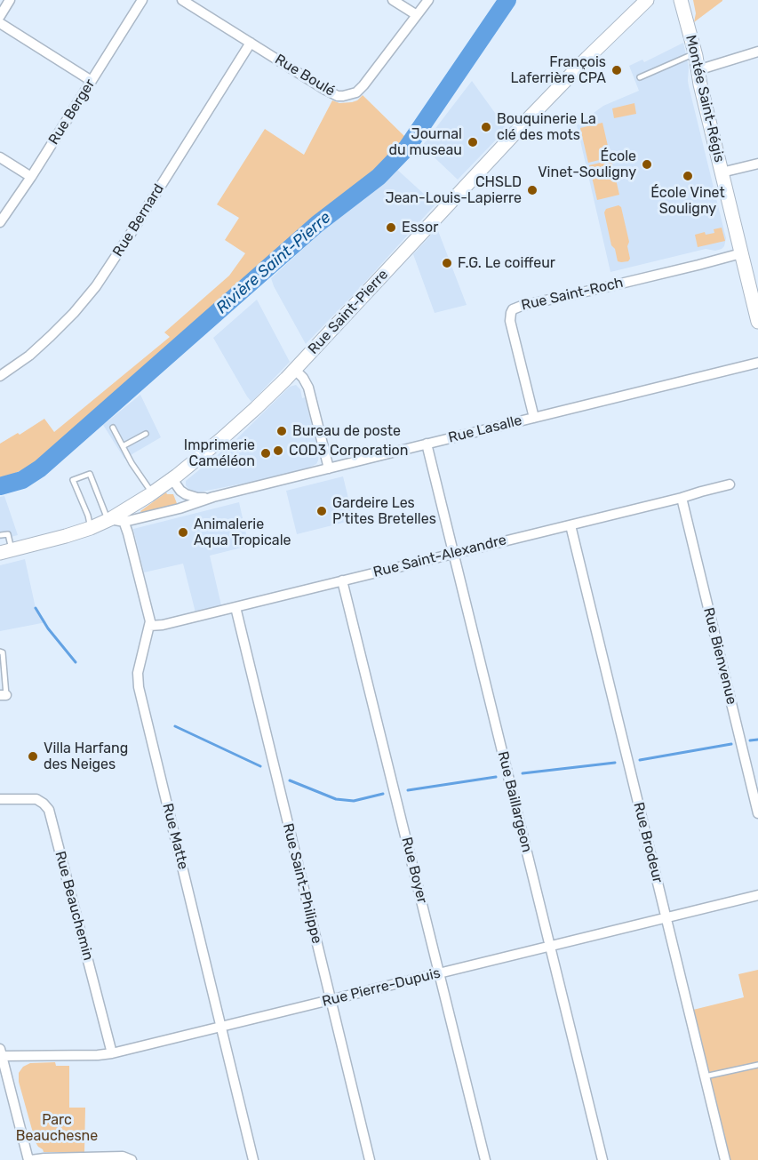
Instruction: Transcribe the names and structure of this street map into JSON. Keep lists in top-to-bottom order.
{
  "streets": {
    "main road": ["Montée Saint-Régis", "Rue Saint-Pierre"],
    "street": [
      "Rue Boulé",
      "Rue Berger",
      "Rue Bernard",
      "Rue Saint-Roch",
      "Rue Lasalle",
      "Rue Saint-Alexandre",
      "Rue Bienvenue",
      "Rue Baillargeon",
      "Rue Matte",
      "Rue Brodeur",
      "Rue Boyer",
      "Rue Saint-Philippe",
      "Rue Beauchemin",
      "Rue Pierre-Dupuis"
    ]
  },
  "crossings": [
    ["Rue Boulé", "Rue Bernard"],
    ["Montée Saint-Régis", "Rue Saint-Roch"],
    ["Rue Saint-Roch", "Rue Lasalle"],
    ["Rue Saint-Pierre", "Rue Lasalle"],
    ["Rue Saint-Pierre", "Rue Matte"],
    ["Rue Lasalle", "Rue Baillargeon"],
    ["Rue Lasalle", "Rue Matte"],
    ["Rue Saint-Alexandre", "Rue Bienvenue"],
    ["Rue Saint-Alexandre", "Rue Baillargeon"],
    ["Rue Saint-Alexandre", "Rue Matte"],
    ["Rue Saint-Alexandre", "Rue Brodeur"],
    ["Rue Saint-Alexandre", "Rue Boyer"],
    ["Rue Saint-Alexandre", "Rue Saint-Philippe"],
    ["Rue Baillargeon", "Rue Pierre-Dupuis"],
    ["Rue Matte", "Rue Pierre-Dupuis"],
    ["Rue Brodeur", "Rue Pierre-Dupuis"],
    ["Rue Boyer", "Rue Pierre-Dupuis"],
    ["Rue Saint-Philippe", "Rue Pierre-Dupuis"],
    ["Rue Beauchemin", "Rue Pierre-Dupuis"]
  ],
  "water": ["Rivière Saint-Pierre"],
  "parks": ["Parc Beauchesne"],
  "places": [
    "François Laferrière CPA",
    "Bouquinerie La clé des mots",
    "Journal du museau",
    "École Vinet-Souligny",
    "École Vinet Souligny",
    "CHSLD Jean-Louis-Lapierre",
    "Essor",
    "F.G. Le coiffeur",
    "Bureau de poste",
    "COD3 Corporation",
    "Imprimerie Caméléon",
    "Gardeire Les P'tites Bretelles",
    "Animalerie Aqua Tropicale",
    "Villa Harfang des Neiges"
  ]
}
